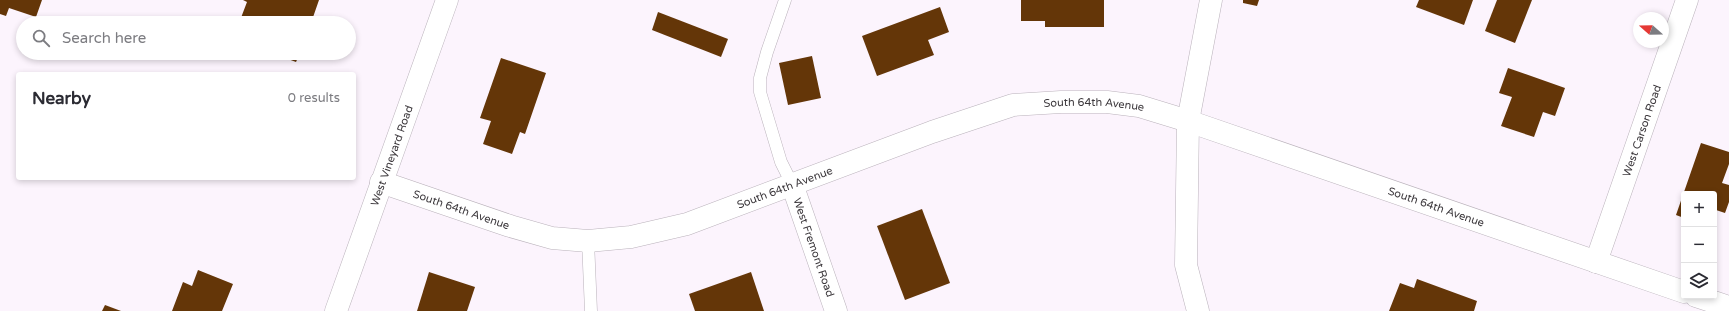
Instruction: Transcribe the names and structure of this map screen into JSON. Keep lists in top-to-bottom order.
{
  "streets": {
    "street": [
      "South 64th Avenue",
      "West Carson Road",
      "West Vineyard Road",
      "West Fremont Road"
    ]
  },
  "crossings": [
    ["South 64th Avenue", "West Carson Road"],
    ["South 64th Avenue", "West Vineyard Road"],
    ["South 64th Avenue", "West Fremont Road"]
  ],
  "north": "left",
  "page": {
    "search": "Search here",
    "heading": ["Nearby", "0 results"],
    "map_buttons": ["+", "−"]
  }
}
